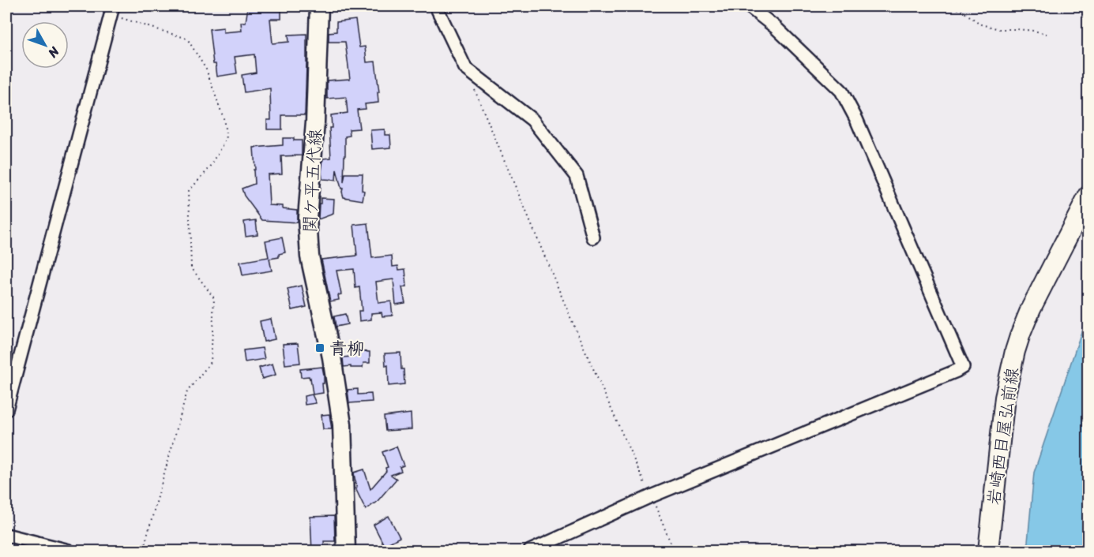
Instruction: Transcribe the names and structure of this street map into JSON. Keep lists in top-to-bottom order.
{
  "streets": {
    "main road": ["関ケ平五代線", "岩崎西目屋弘前線"]
  },
  "places": {
    "transit": ["青柳"]
  },
  "north": "bottom right"
}
